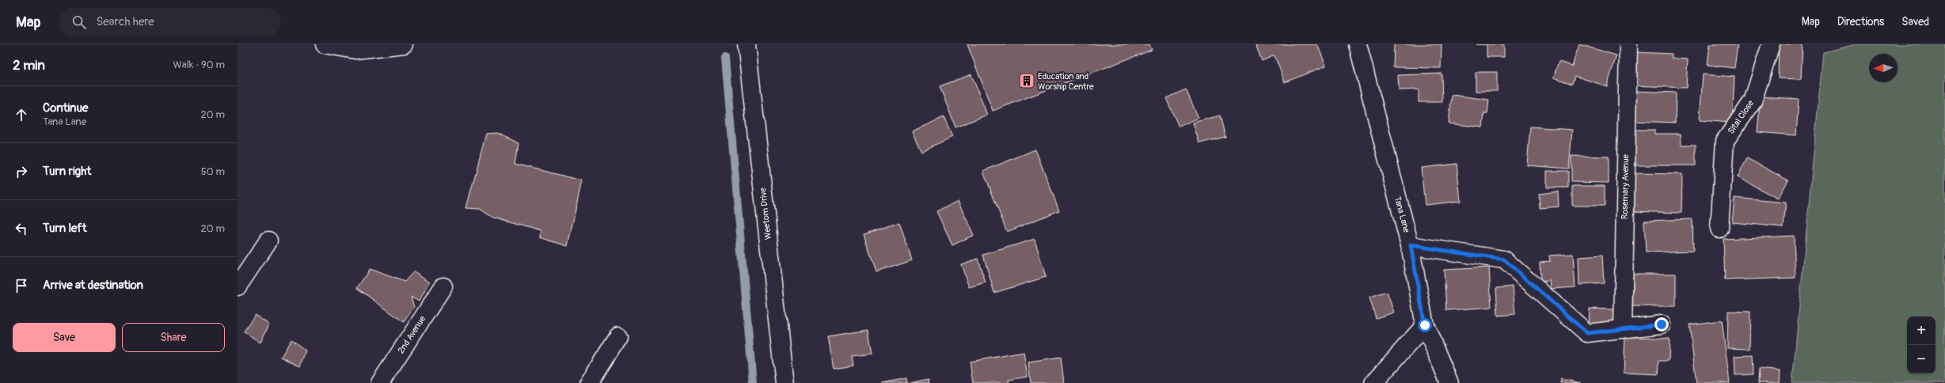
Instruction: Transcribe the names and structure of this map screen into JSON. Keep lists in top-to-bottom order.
{
  "streets": {
    "street": [
      "Sital Close",
      "Rosemary Avenue",
      "Weetom Drive",
      "Tana Lane",
      "2nd Avenue"
    ]
  },
  "places": {
    "building": ["Education and Worship Centre"]
  },
  "north": "left",
  "page": {
    "header": "Map",
    "search": "Search here",
    "nav": ["Map", "Directions", "Saved"],
    "heading": ["2 min", "Walk · 90 m"],
    "list": [
      ["Continue", "Tana Lane", "20 m"],
      ["Turn right", "50 m"],
      ["Turn left", "20 m"],
      "Arrive at destination"
    ],
    "buttons": ["Save", "Share"],
    "map_buttons": ["+", "−"]
  }
}
